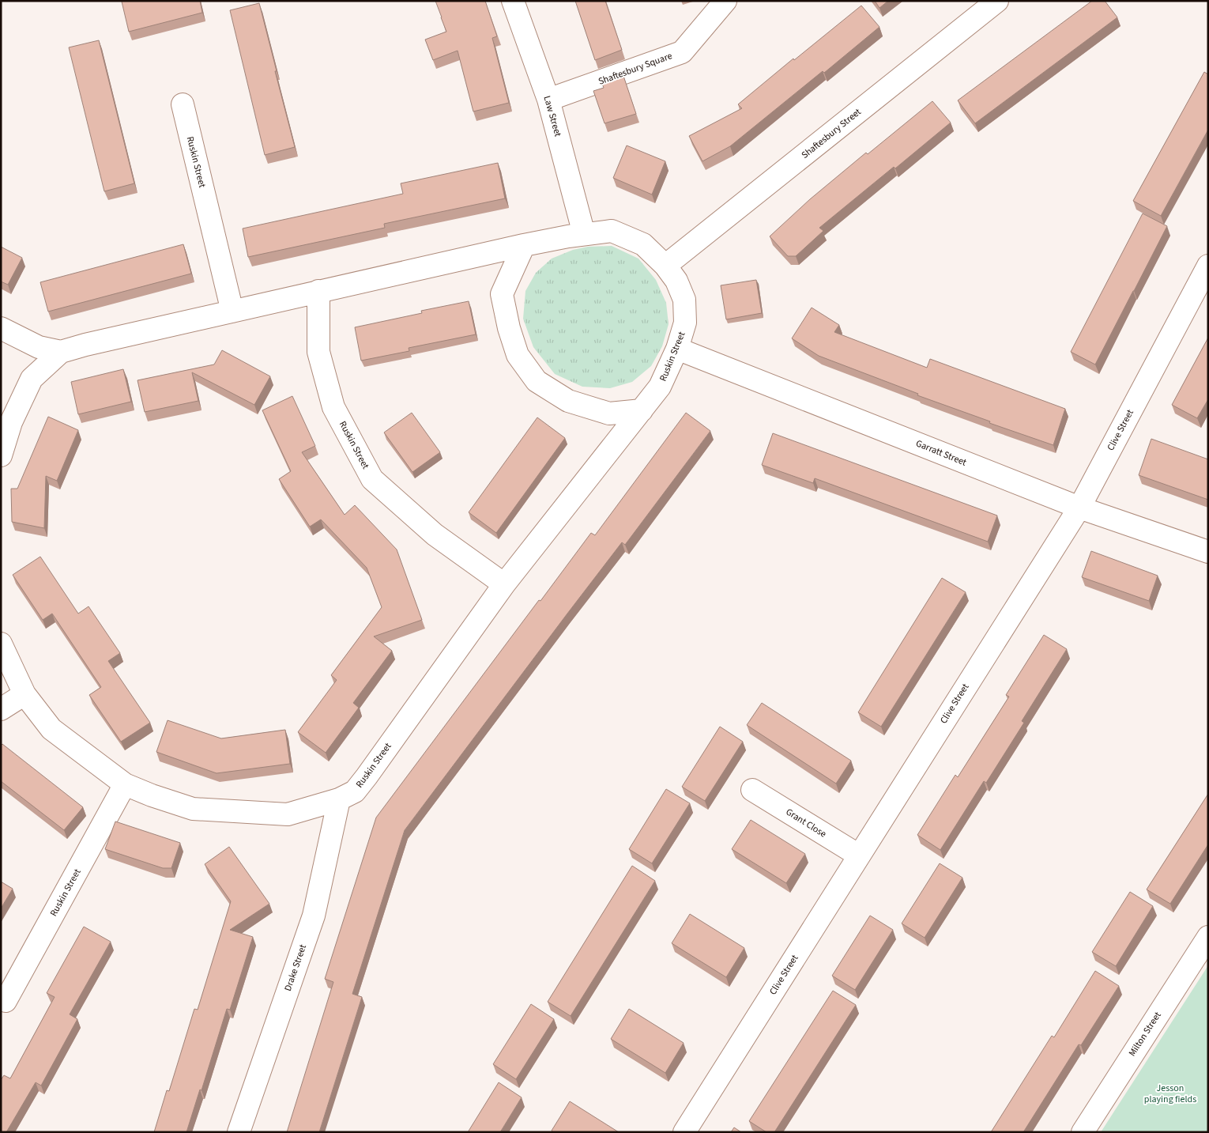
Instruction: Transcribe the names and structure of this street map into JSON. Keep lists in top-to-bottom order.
{
  "streets": {
    "street": [
      "Shaftesbury Square",
      "Law Street",
      "Shaftesbury Street",
      "Ruskin Street",
      "Clive Street",
      "Garratt Street",
      "Grant Close",
      "Drake Street",
      "Milton Street"
    ]
  },
  "crossings": [
    ["Shaftesbury Square", "Law Street"],
    ["Law Street", "Ruskin Street"],
    ["Shaftesbury Street", "Ruskin Street"],
    ["Ruskin Street", "Garratt Street"],
    ["Ruskin Street", "Drake Street"],
    ["Clive Street", "Garratt Street"],
    ["Clive Street", "Grant Close"]
  ],
  "parks": ["Jesson playing fields"]
}
